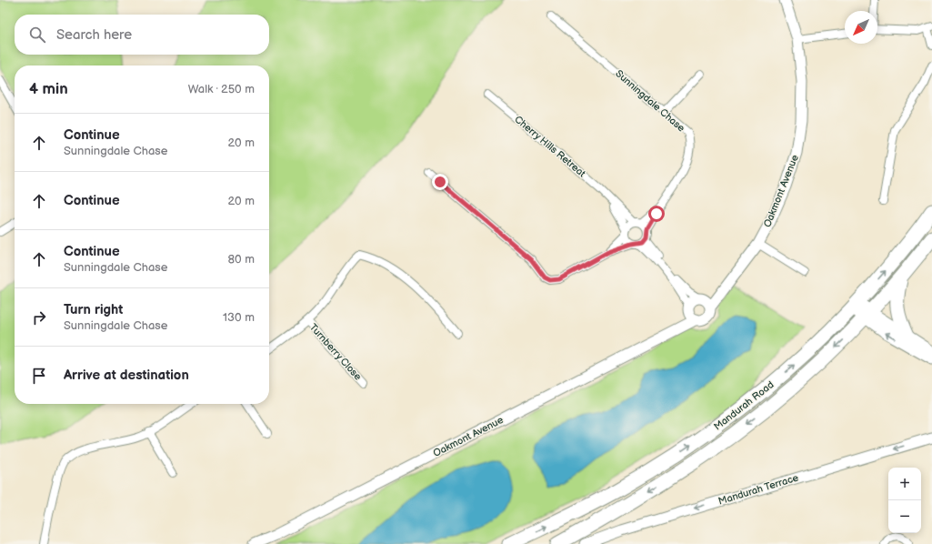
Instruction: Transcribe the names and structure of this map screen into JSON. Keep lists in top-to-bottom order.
{
  "streets": {
    "highway": ["Mandurah Road"],
    "street": [
      "Sunningdale Chase",
      "Cherry Hills Retreat",
      "Oakmont Avenue",
      "Turnberry Close",
      "Mandurah Terrace"
    ]
  },
  "crossings": [
    ["Sunningdale Chase", "Cherry Hills Retreat"]
  ],
  "one_way": ["Mandurah Terrace"],
  "north": "bottom left",
  "page": {
    "search": "Search here",
    "heading": ["4 min", "Walk · 250 m"],
    "list": [
      ["Continue", "Sunningdale Chase", "20 m"],
      ["Continue", "20 m"],
      ["Continue", "Sunningdale Chase", "80 m"],
      ["Turn right", "Sunningdale Chase", "130 m"],
      "Arrive at destination"
    ],
    "map_buttons": ["+", "−"]
  }
}
